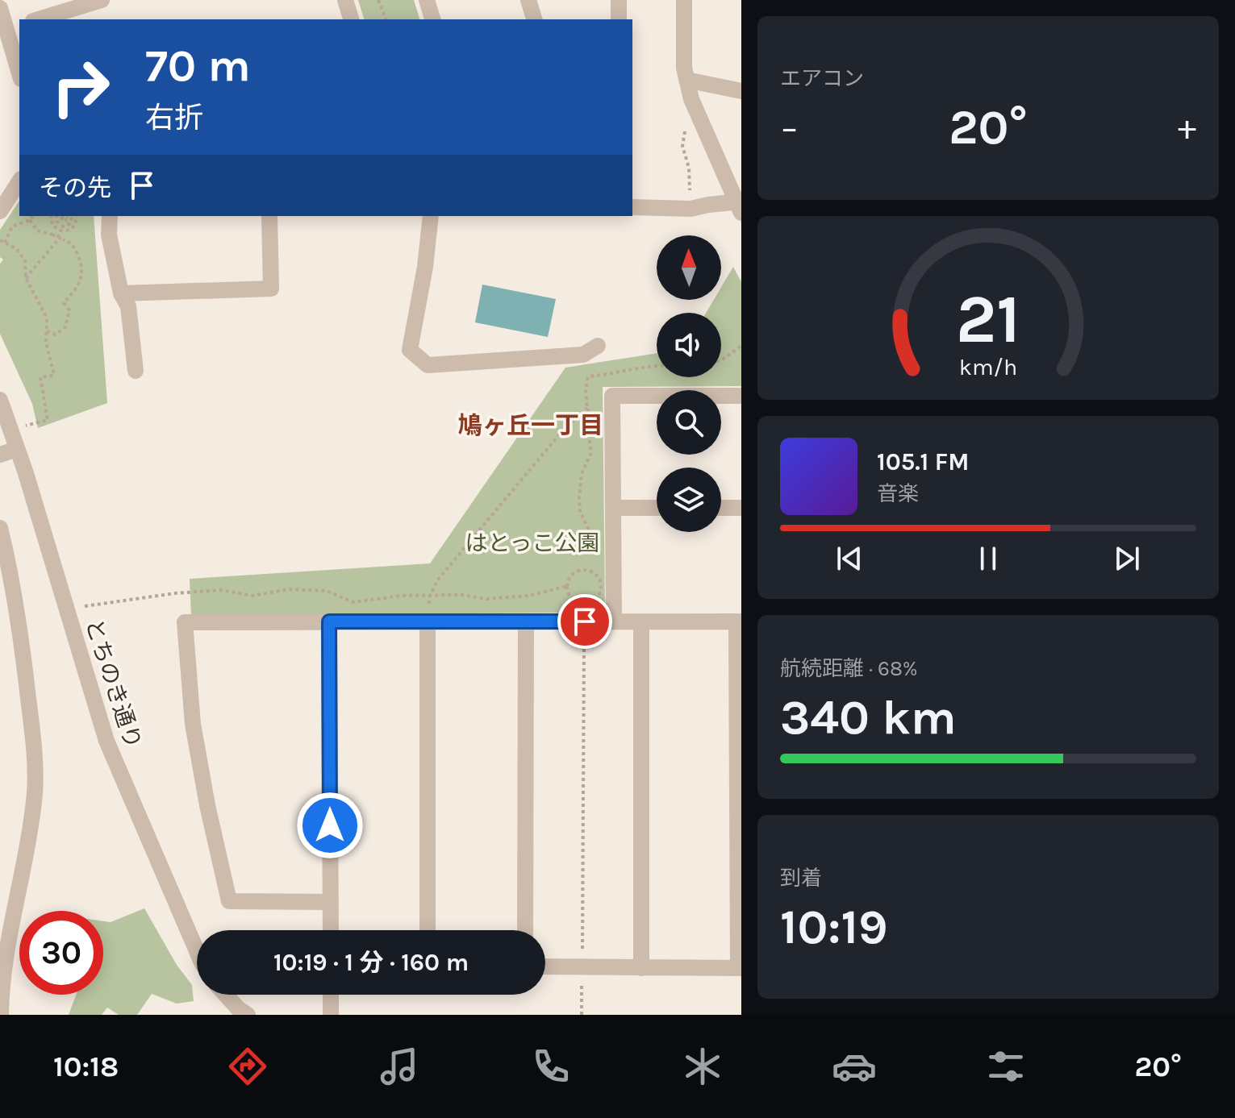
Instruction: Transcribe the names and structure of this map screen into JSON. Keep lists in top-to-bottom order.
{
  "streets": {
    "street": ["とちのき通り"]
  },
  "districts": ["鳩ヶ丘一丁目"],
  "parks": ["はとっこ公園"],
  "north": "top",
  "page": {
    "tile": [
      "エアコン",
      ["航続距離 · 68%", "340 km"],
      ["到着", "10:19"]
    ],
    "turn": ["70 m", "右折"],
    "heat": ["−", "20°", "+"],
    "then": "その先",
    "song": ["105.1 FM", "音楽"],
    "limit": "30",
    "trip": "10:19 · 1 分 · 160 m",
    "tabs": ["10:18", "20°"],
    "gauge": ["21", "km/h"]
  }
}
